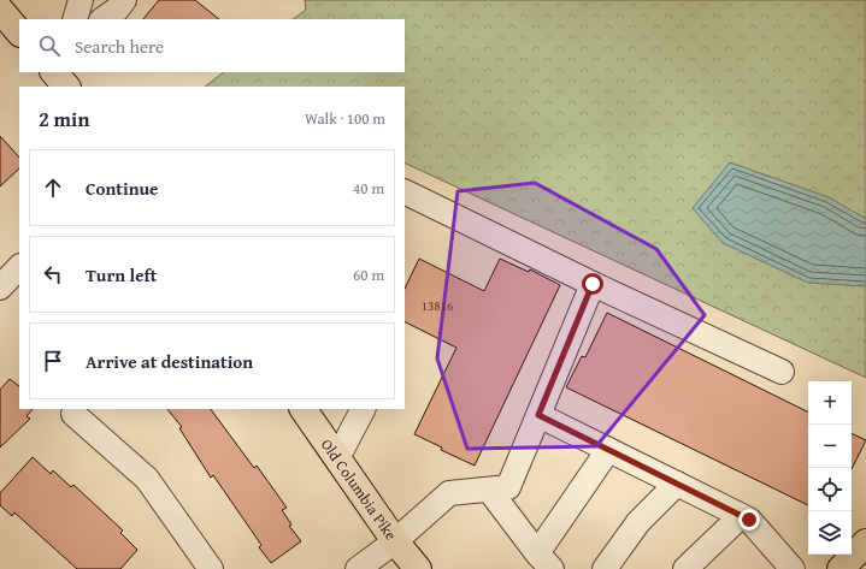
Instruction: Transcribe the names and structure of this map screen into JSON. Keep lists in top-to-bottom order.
{
  "streets": {
    "main road": ["Old Columbia Pike"]
  },
  "house_numbers": ["13816"],
  "page": {
    "search": "Search here",
    "heading": ["2 min", "Walk · 100 m"],
    "list": [
      ["Continue", "40 m"],
      ["Turn left", "60 m"],
      "Arrive at destination"
    ],
    "map_buttons": ["+", "−"]
  }
}
